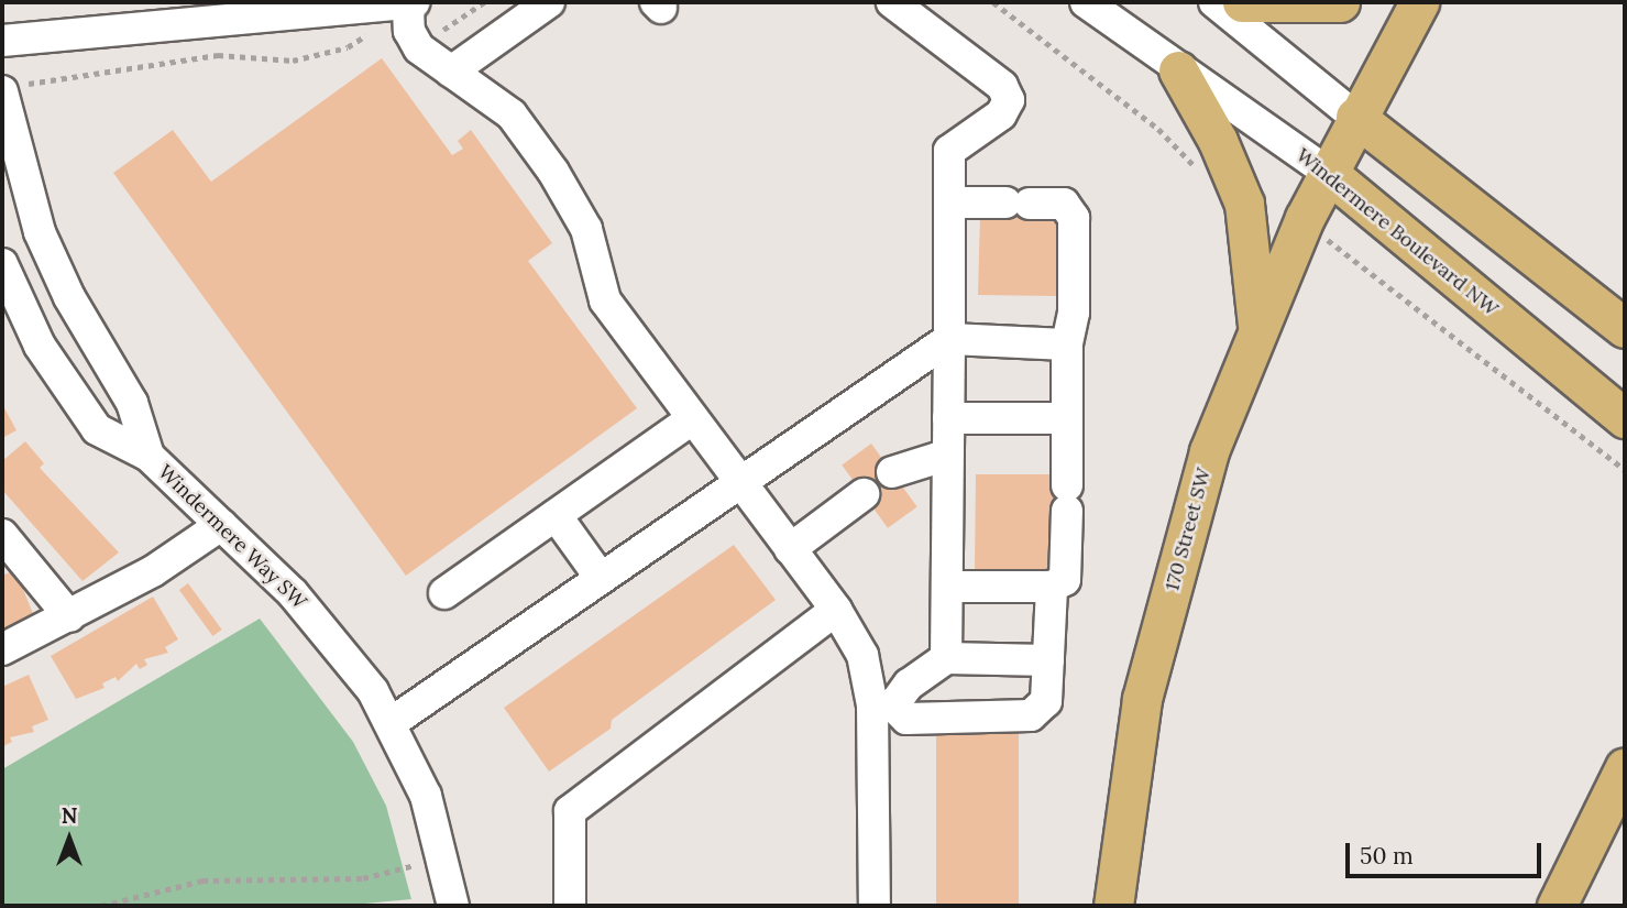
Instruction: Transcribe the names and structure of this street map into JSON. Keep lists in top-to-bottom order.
{
  "streets": {
    "main road": ["Windermere Boulevard NW", "170 Street SW"],
    "street": ["Windermere Way SW"]
  },
  "crossings": [
    ["Windermere Boulevard NW", "170 Street SW"]
  ],
  "scale_bar": "50 m",
  "north": "top"
}
